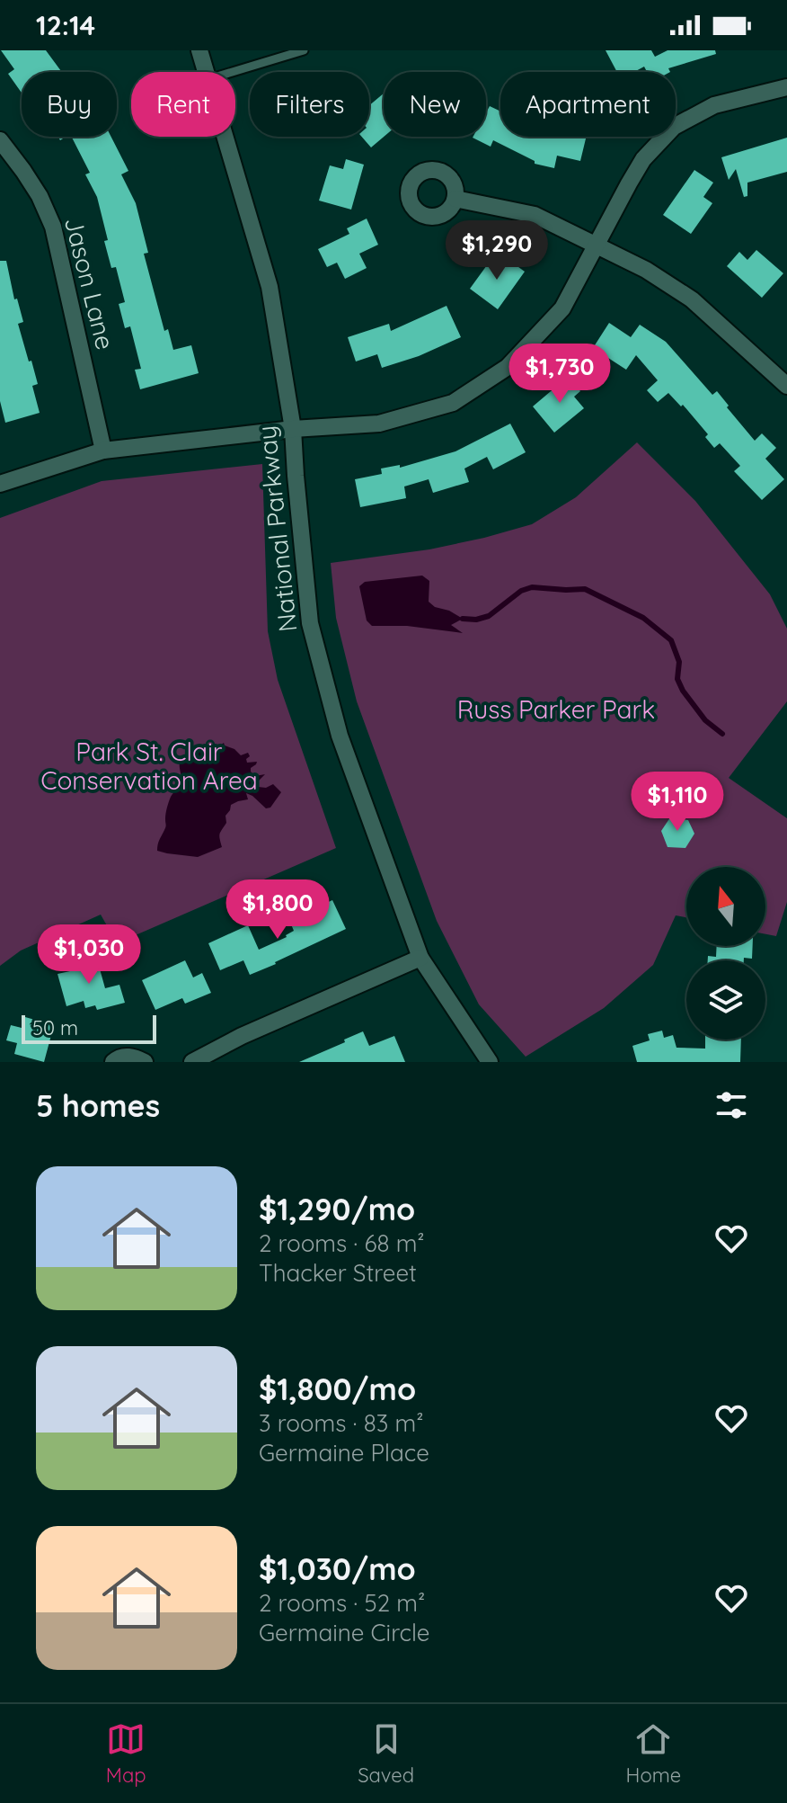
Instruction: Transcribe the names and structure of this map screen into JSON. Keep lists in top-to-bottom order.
{
  "streets": {
    "street": ["Jason Lane", "National Parkway"]
  },
  "parks": ["Russ Parker Park", "Park St. Clair Conservation Area"],
  "scale_bar": "50 m",
  "north": "top",
  "page": {
    "status": "12:14",
    "chip": [
      "Buy",
      "Rent",
      "Filters",
      "New",
      "Apartment"
    ],
    "price": [
      "$1,290",
      "$1,730",
      "$1,110",
      "$1,800",
      "$1,030"
    ],
    "scale": "50 m",
    "heading": "5 homes",
    "list": [
      {
        "name": "$1,290/mo",
        "note": "2 rooms · 68 m² · Thacker Street"
      },
      {
        "name": "$1,800/mo",
        "note": "3 rooms · 83 m² · Germaine Place"
      },
      {
        "name": "$1,030/mo",
        "note": "2 rooms · 52 m² · Germaine Circle"
      }
    ],
    "tabs": ["Map", "Saved", "Home"]
  }
}
